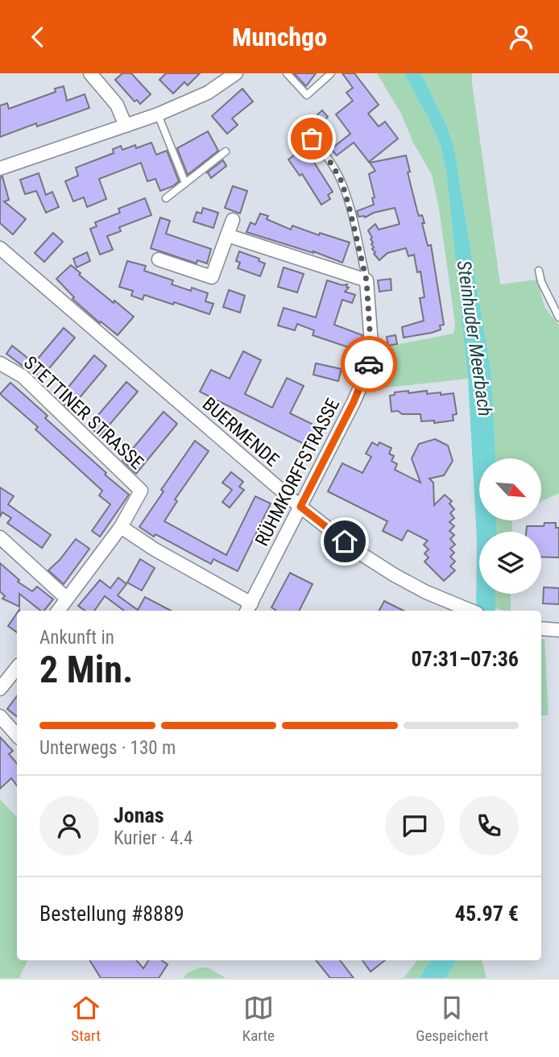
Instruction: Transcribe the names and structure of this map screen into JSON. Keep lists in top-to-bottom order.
{
  "streets": {
    "street": ["STETTINER STRASSE", "BUERMENDE", "RÜHMKORFFSTRASSE"]
  },
  "crossings": [
    ["BUERMENDE", "RÜHMKORFFSTRASSE"]
  ],
  "water": ["Steinhuder Meerbach"],
  "north": "bottom right",
  "page": {
    "header": "Munchgo",
    "heading": ["2 Min.", "Ankunft in", "07:31–07:36"],
    "panel": [
      "Jonas",
      "Kurier · 4.4",
      "Bestellung #8889",
      "45.97 €"
    ],
    "bar": "Unterwegs · 130 m",
    "tabs": ["Start", "Karte", "Gespeichert"]
  }
}
